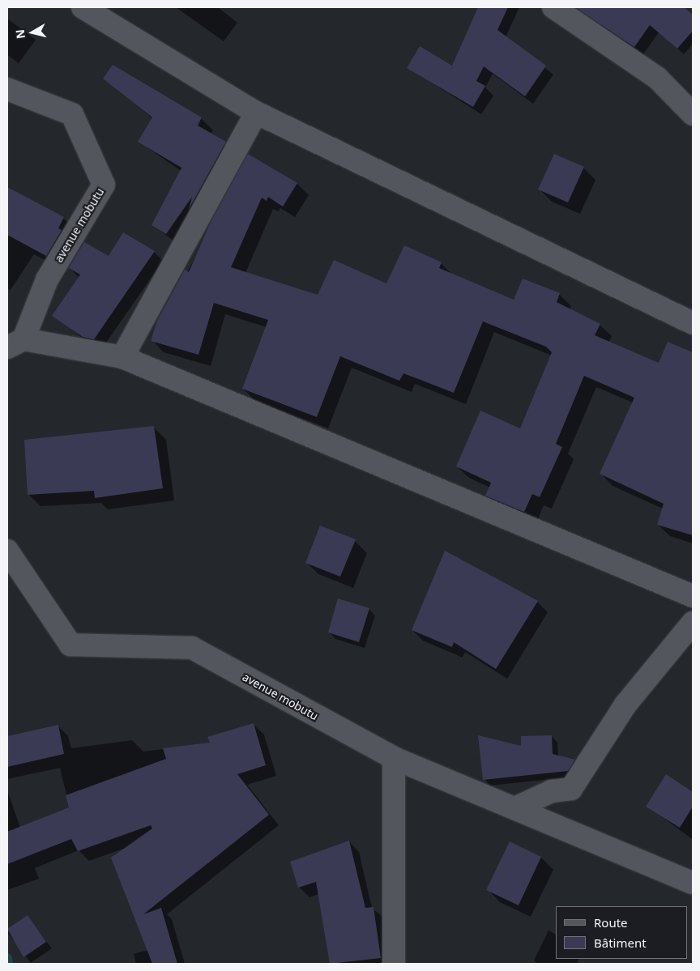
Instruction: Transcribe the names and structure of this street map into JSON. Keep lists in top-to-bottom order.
{
  "streets": {
    "street": ["avenue mobutu"]
  },
  "legend": ["Route", "Bâtiment"],
  "north": "left"
}
